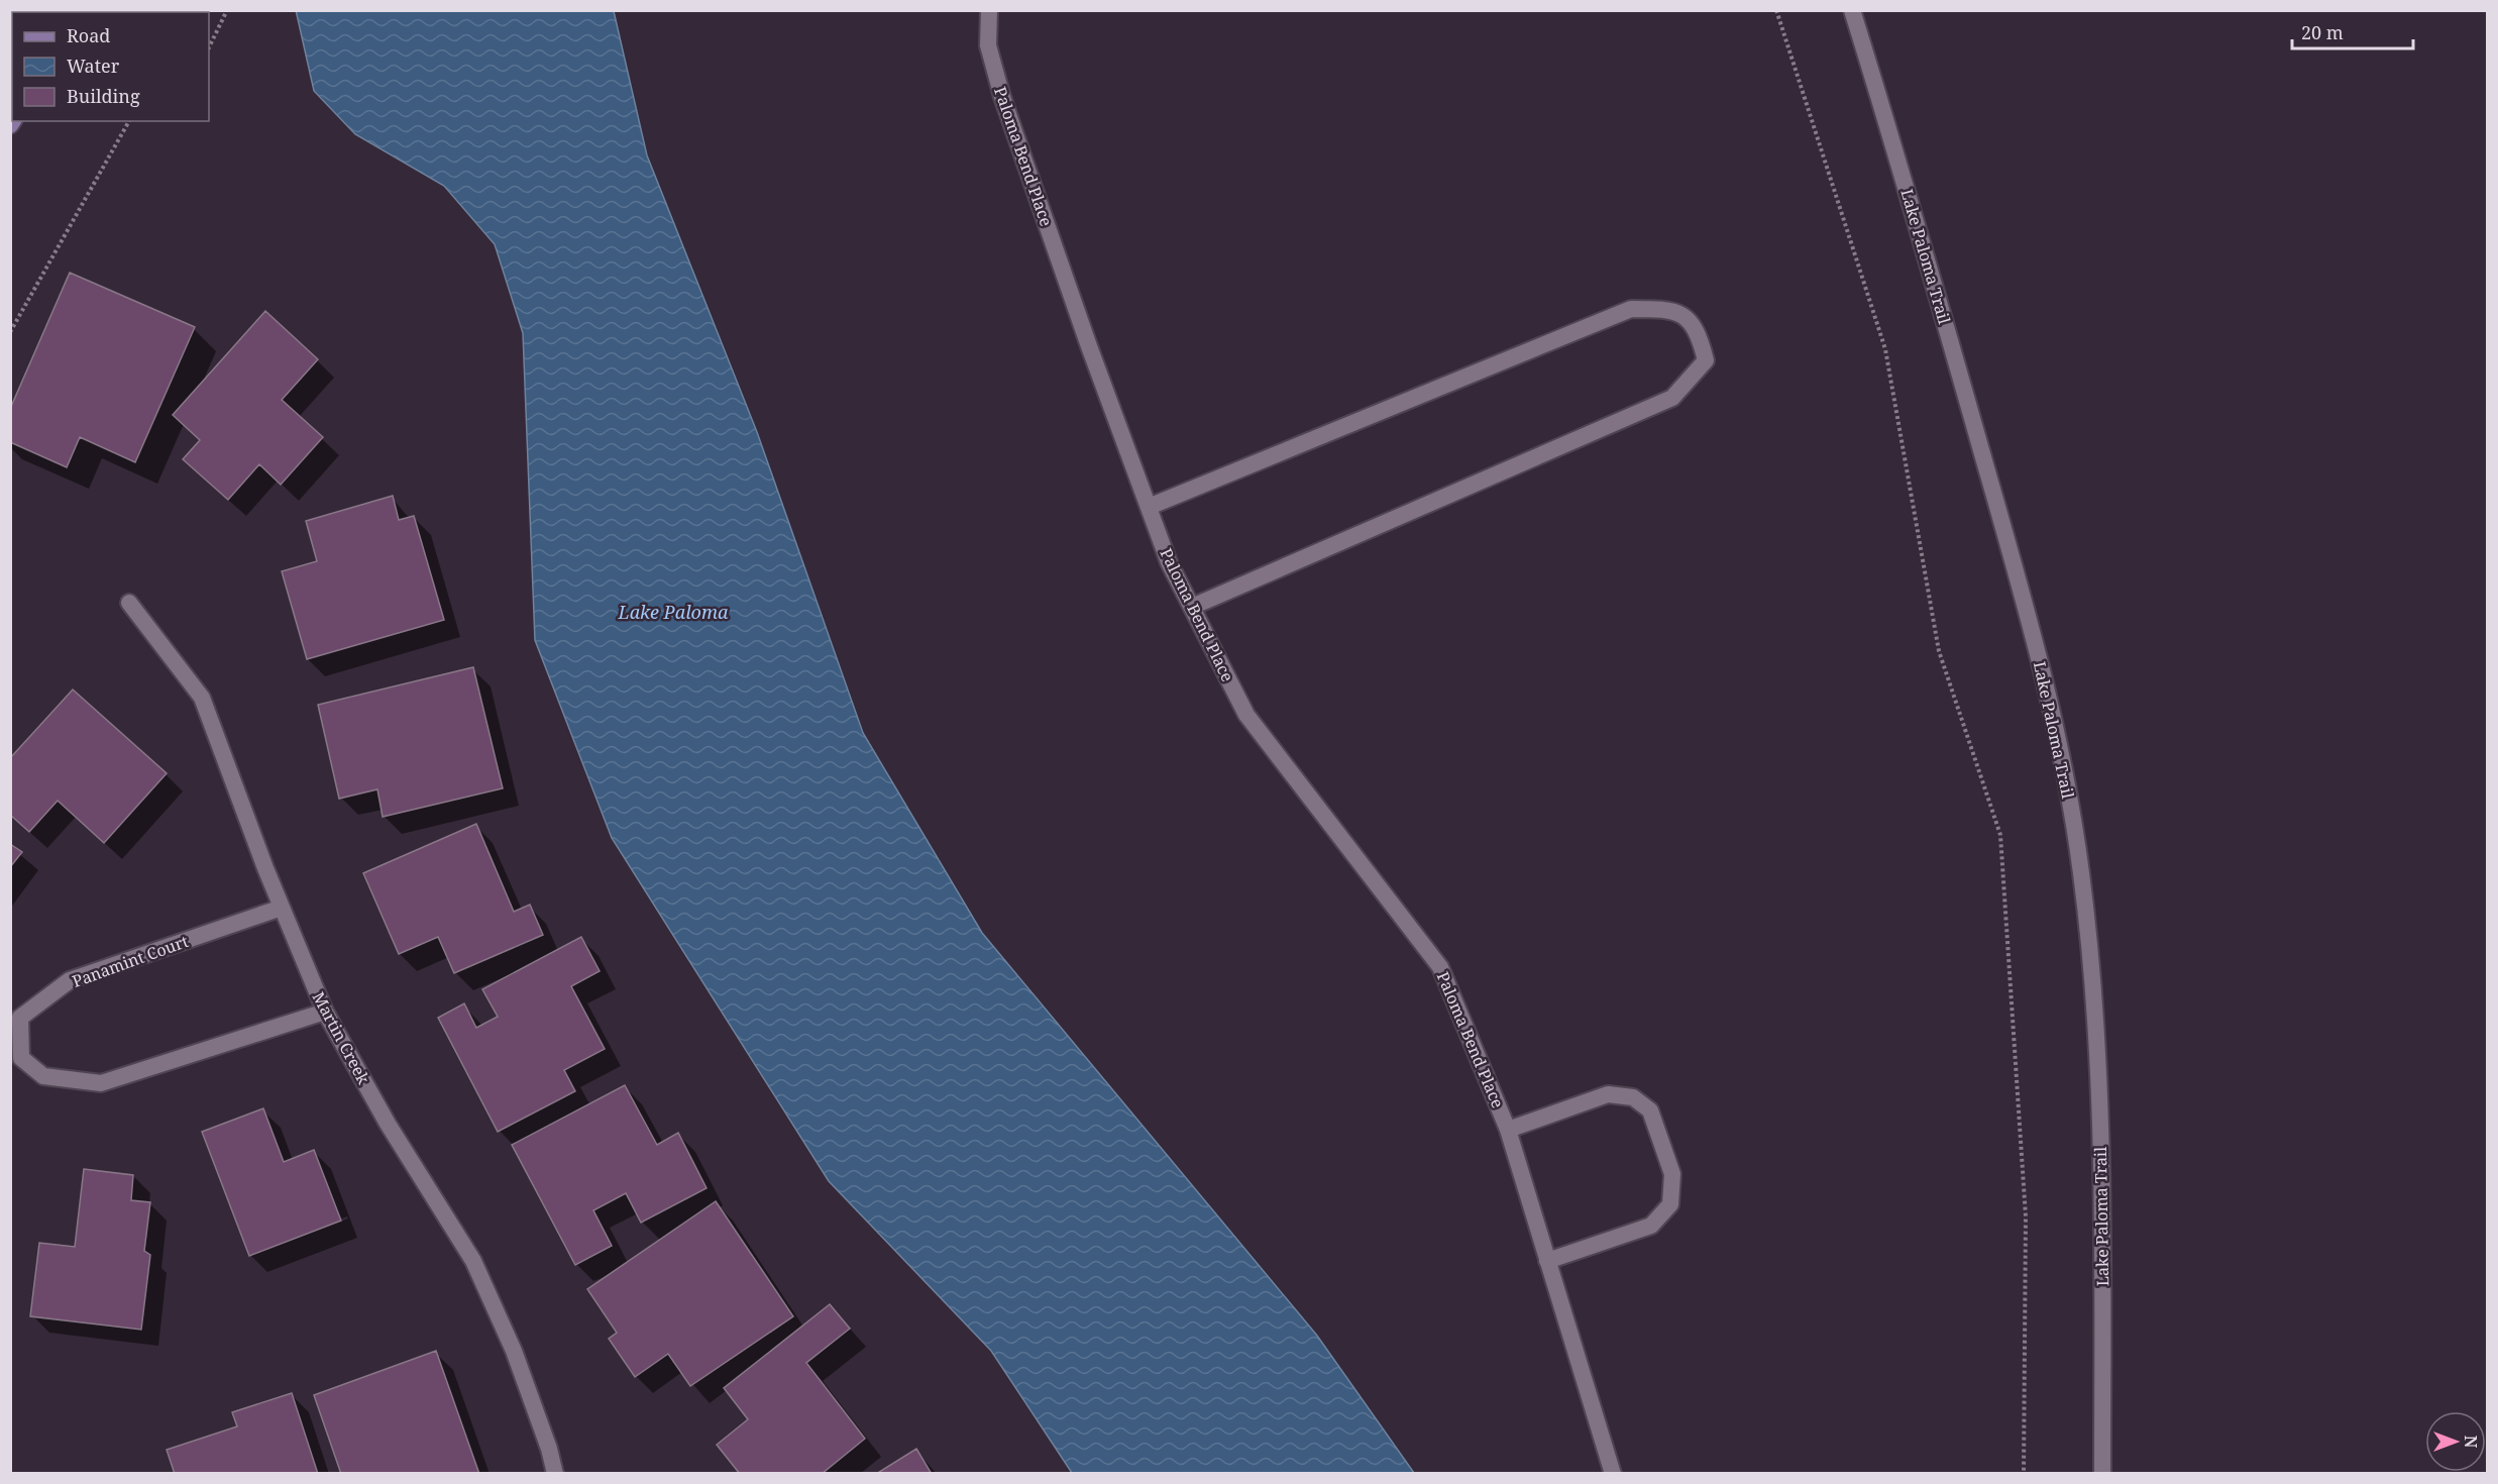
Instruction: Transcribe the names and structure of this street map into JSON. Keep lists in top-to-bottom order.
{
  "streets": {
    "street": [
      "Paloma Bend Place",
      "Lake Paloma Trail",
      "Panamint Court",
      "Martin Creek"
    ]
  },
  "crossings": [
    ["Panamint Court", "Martin Creek"]
  ],
  "water": ["Lake Paloma"],
  "legend": ["Road", "Water", "Building"],
  "scale_bar": "20 m",
  "north": "right"
}
